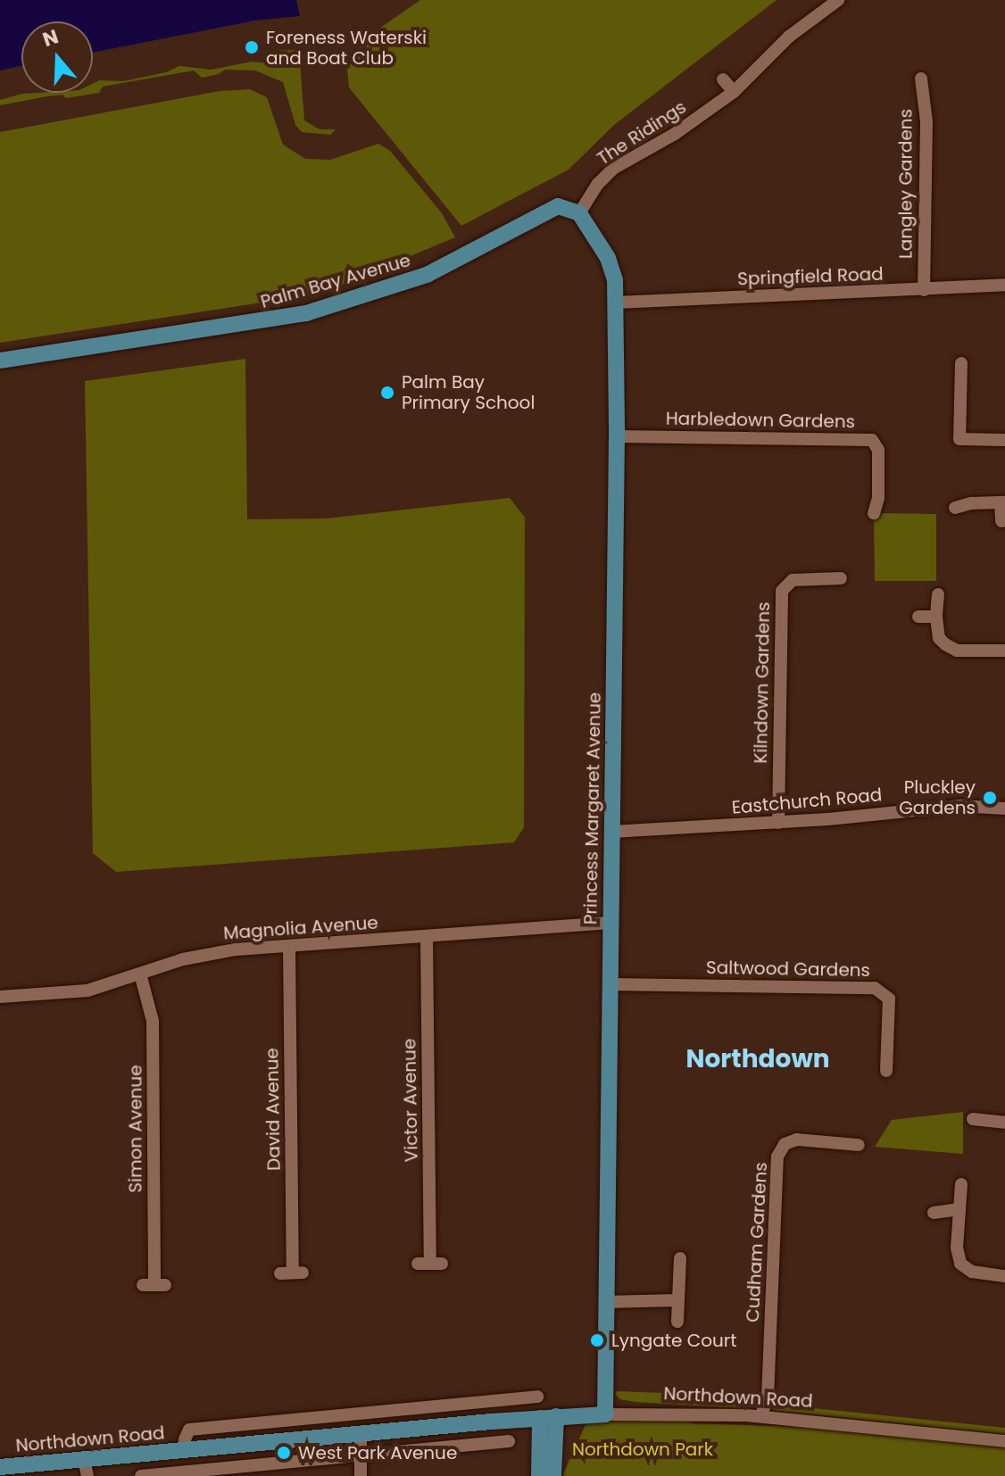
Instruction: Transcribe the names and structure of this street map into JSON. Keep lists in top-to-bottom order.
{
  "streets": {
    "main road": ["Palm Bay Avenue", "Princess Margaret Avenue", "Northdown Road"],
    "street": [
      "The Ridings",
      "Langley Gardens",
      "Springfield Road",
      "Harbledown Gardens",
      "Kilndown Gardens",
      "Eastchurch Road",
      "Magnolia Avenue",
      "Saltwood Gardens",
      "Victor Avenue",
      "David Avenue",
      "Simon Avenue",
      "Cudham Gardens"
    ]
  },
  "crossings": [
    ["The Ridings", "Palm Bay Avenue"],
    ["The Ridings", "Princess Margaret Avenue"],
    ["Langley Gardens", "Springfield Road"],
    ["Springfield Road", "Princess Margaret Avenue"],
    ["Palm Bay Avenue", "Princess Margaret Avenue"],
    ["Harbledown Gardens", "Princess Margaret Avenue"],
    ["Kilndown Gardens", "Eastchurch Road"],
    ["Eastchurch Road", "Princess Margaret Avenue"],
    ["Princess Margaret Avenue", "Magnolia Avenue"],
    ["Princess Margaret Avenue", "Saltwood Gardens"],
    ["Princess Margaret Avenue", "Northdown Road"],
    ["Magnolia Avenue", "Victor Avenue"],
    ["Magnolia Avenue", "David Avenue"],
    ["Magnolia Avenue", "Simon Avenue"],
    ["Cudham Gardens", "Northdown Road"]
  ],
  "districts": ["Northdown"],
  "parks": ["Northdown Park"],
  "places": [
    "Foreness Waterski and Boat Club",
    "Palm Bay Primary School",
    "Pluckley Gardens",
    "Lyngate Court",
    "West Park Avenue"
  ],
  "north": "top"
}
